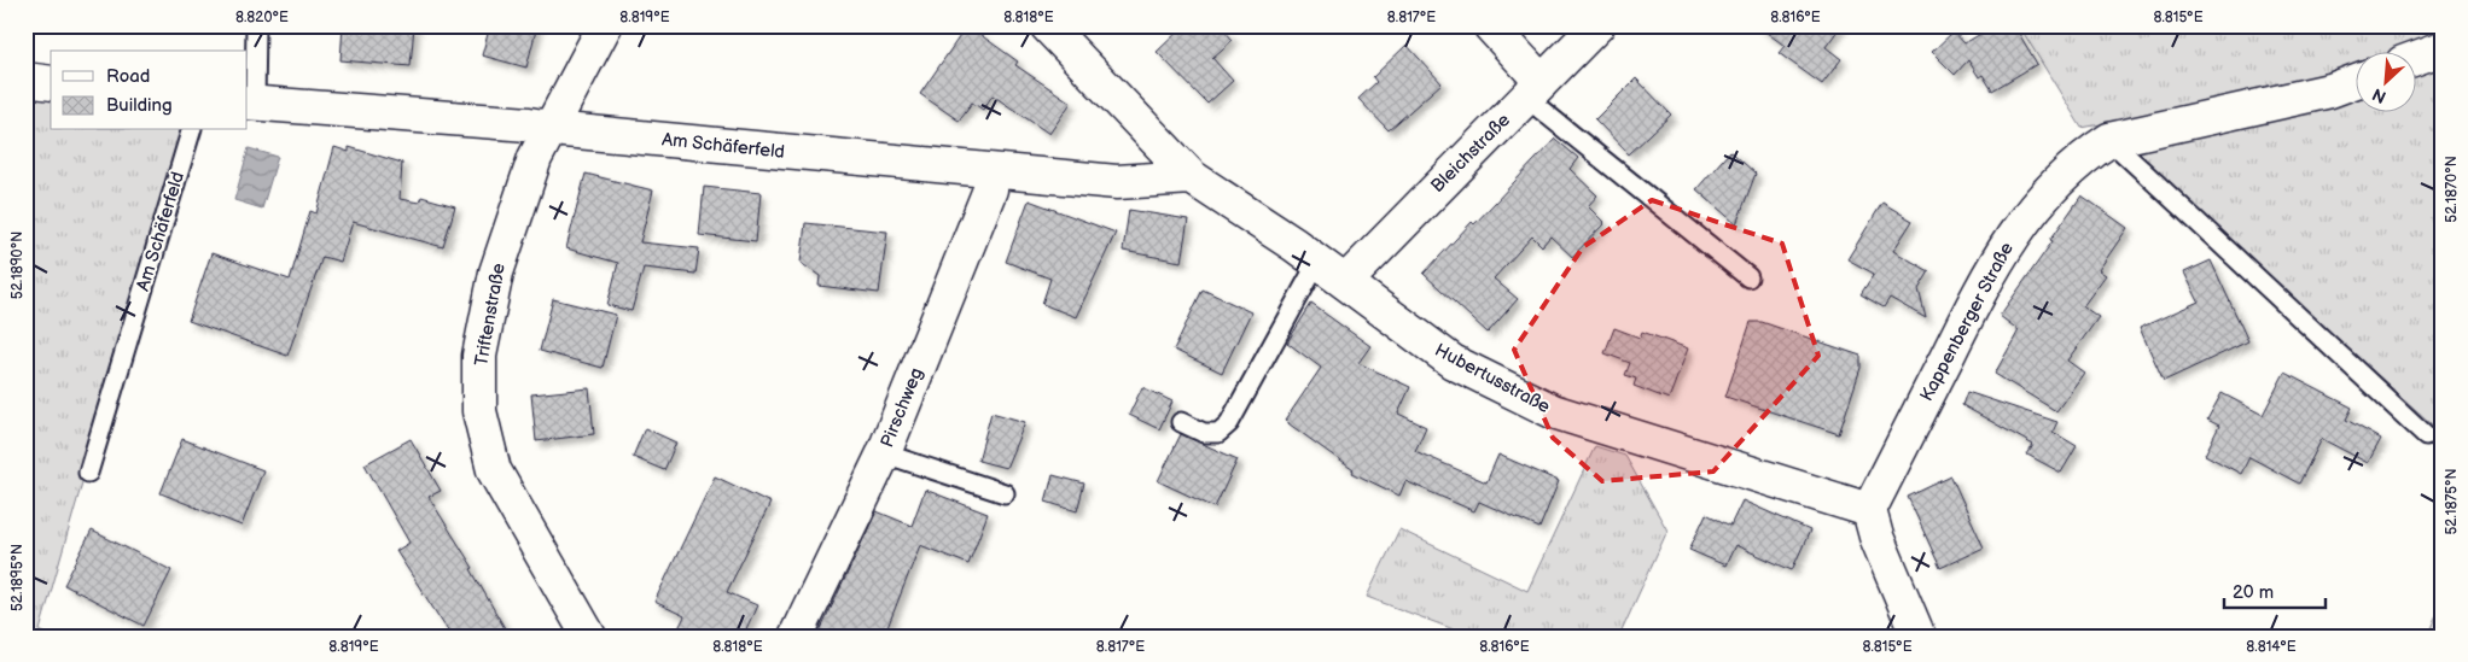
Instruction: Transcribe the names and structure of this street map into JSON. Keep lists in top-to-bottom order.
{
  "streets": {
    "street": [
      "Am Schäferfeld",
      "Bleichstraße",
      "Triftenstraße",
      "Kappenberger Straße",
      "Hubertusstraße",
      "Pirschweg"
    ]
  },
  "crossings": [
    ["Am Schäferfeld", "Triftenstraße"],
    ["Am Schäferfeld", "Hubertusstraße"],
    ["Am Schäferfeld", "Pirschweg"],
    ["Bleichstraße", "Hubertusstraße"],
    ["Kappenberger Straße", "Hubertusstraße"]
  ],
  "legend": ["Road", "Building"],
  "scale_bar": "20 m",
  "north": "bottom left",
  "coordinates": [
    "8.820°E",
    "8.819°E",
    "8.818°E",
    "8.817°E",
    "8.816°E",
    "8.815°E",
    "52.1870°N",
    "52.1890°N",
    "52.1875°N",
    "52.1895°N",
    "8.814°E"
  ]
}
